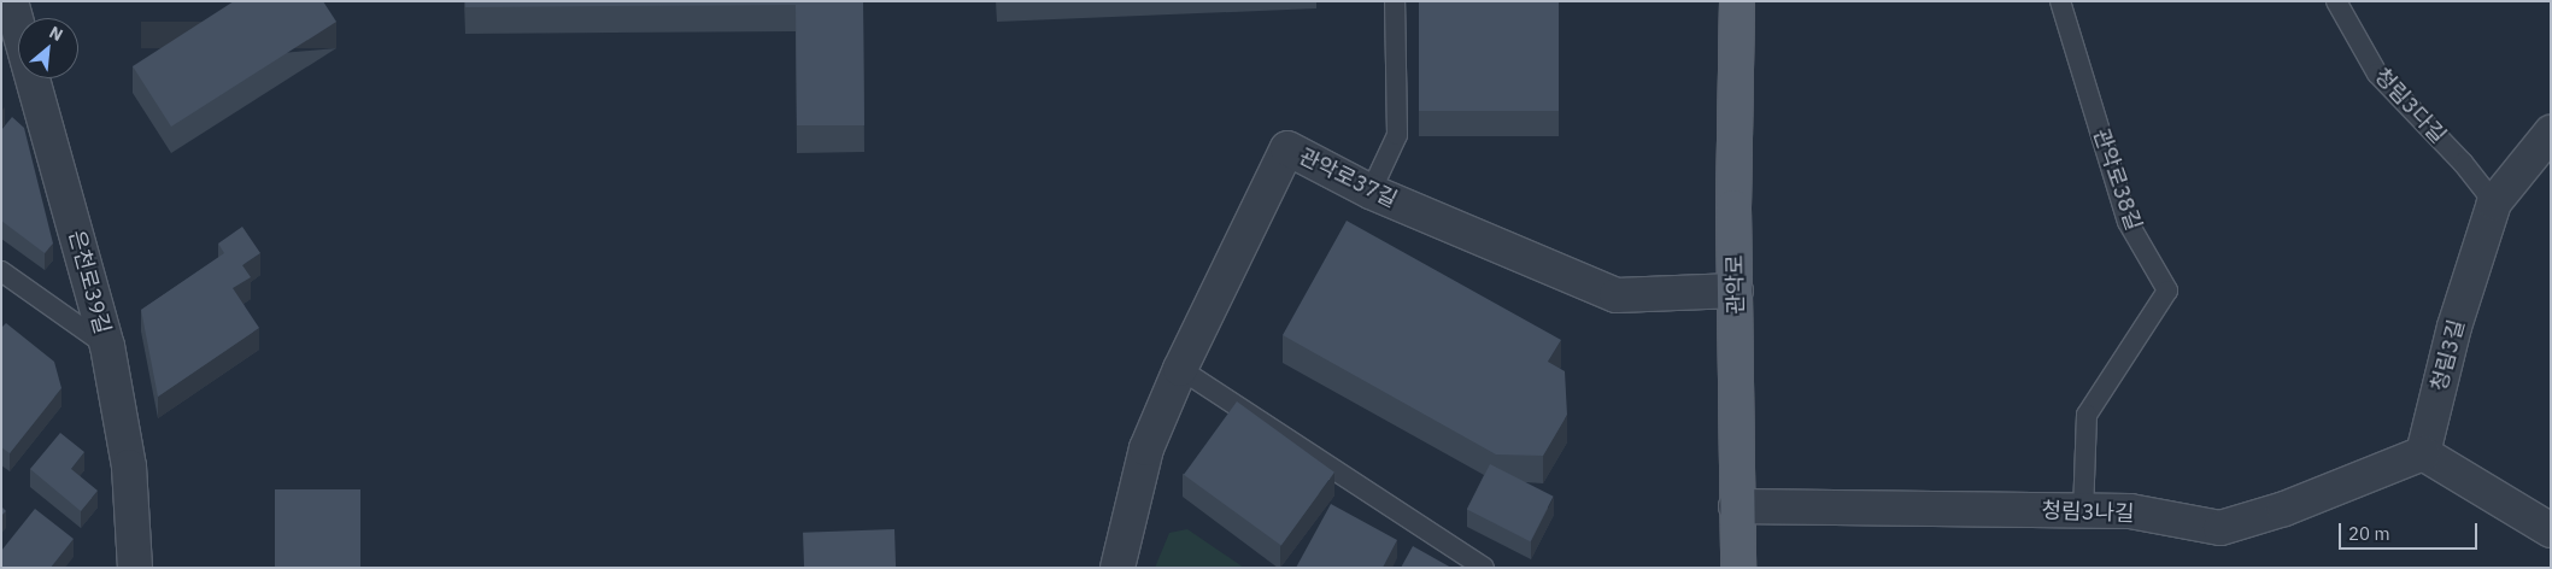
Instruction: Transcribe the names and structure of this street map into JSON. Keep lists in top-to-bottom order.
{
  "streets": {
    "main road": ["관악로"],
    "street": [
      "관악로37길",
      "은천로39길",
      "청림3길",
      "청림3나길"
    ],
    "lane": ["청림3다길", "관악로38길"]
  },
  "crossings": [
    ["청림3다길", "청림3길"],
    ["관악로37길", "관악로"],
    ["관악로38길", "청림3나길"],
    ["관악로", "청림3나길"],
    ["청림3길", "청림3나길"]
  ],
  "scale_bar": "20 m",
  "north": "top right"
}
